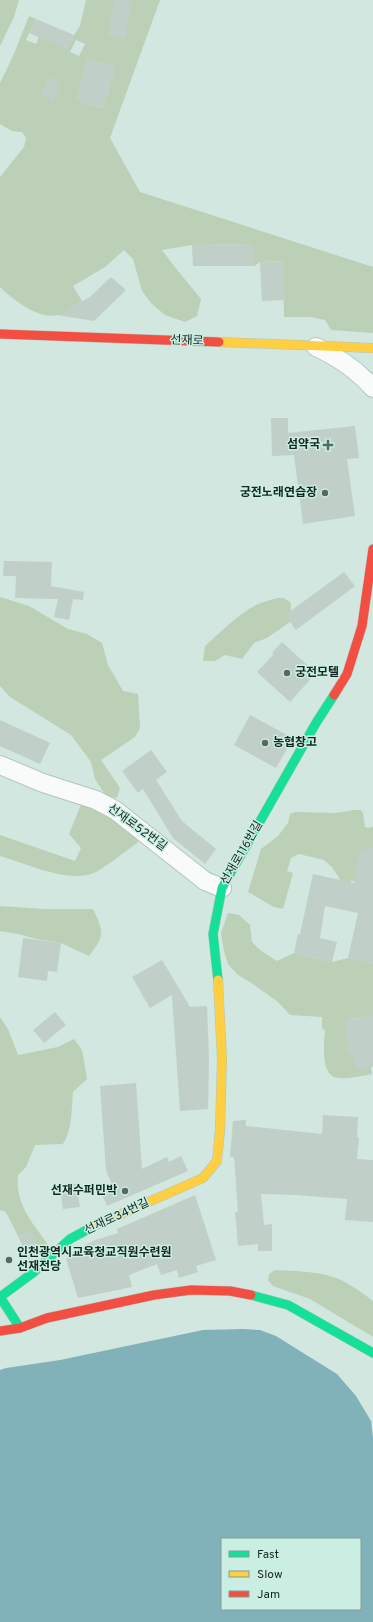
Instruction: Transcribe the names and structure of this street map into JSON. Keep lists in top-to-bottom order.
{
  "streets": {
    "street": [
      "선재로",
      "선재로52번길",
      "선재로116번길",
      "선재로34번길"
    ]
  },
  "crossings": [
    ["선재로52번길", "선재로116번길"],
    ["선재로116번길", "선재로34번길"]
  ],
  "places": {
    "health": ["섬약국"],
    "other": [
      "궁전노래연습장",
      "궁전모텔",
      "농협창고",
      "선재수퍼민박",
      "인천광역시교육청교직원수련원 선재전당"
    ]
  },
  "legend": ["Fast", "Slow", "Jam"]
}
